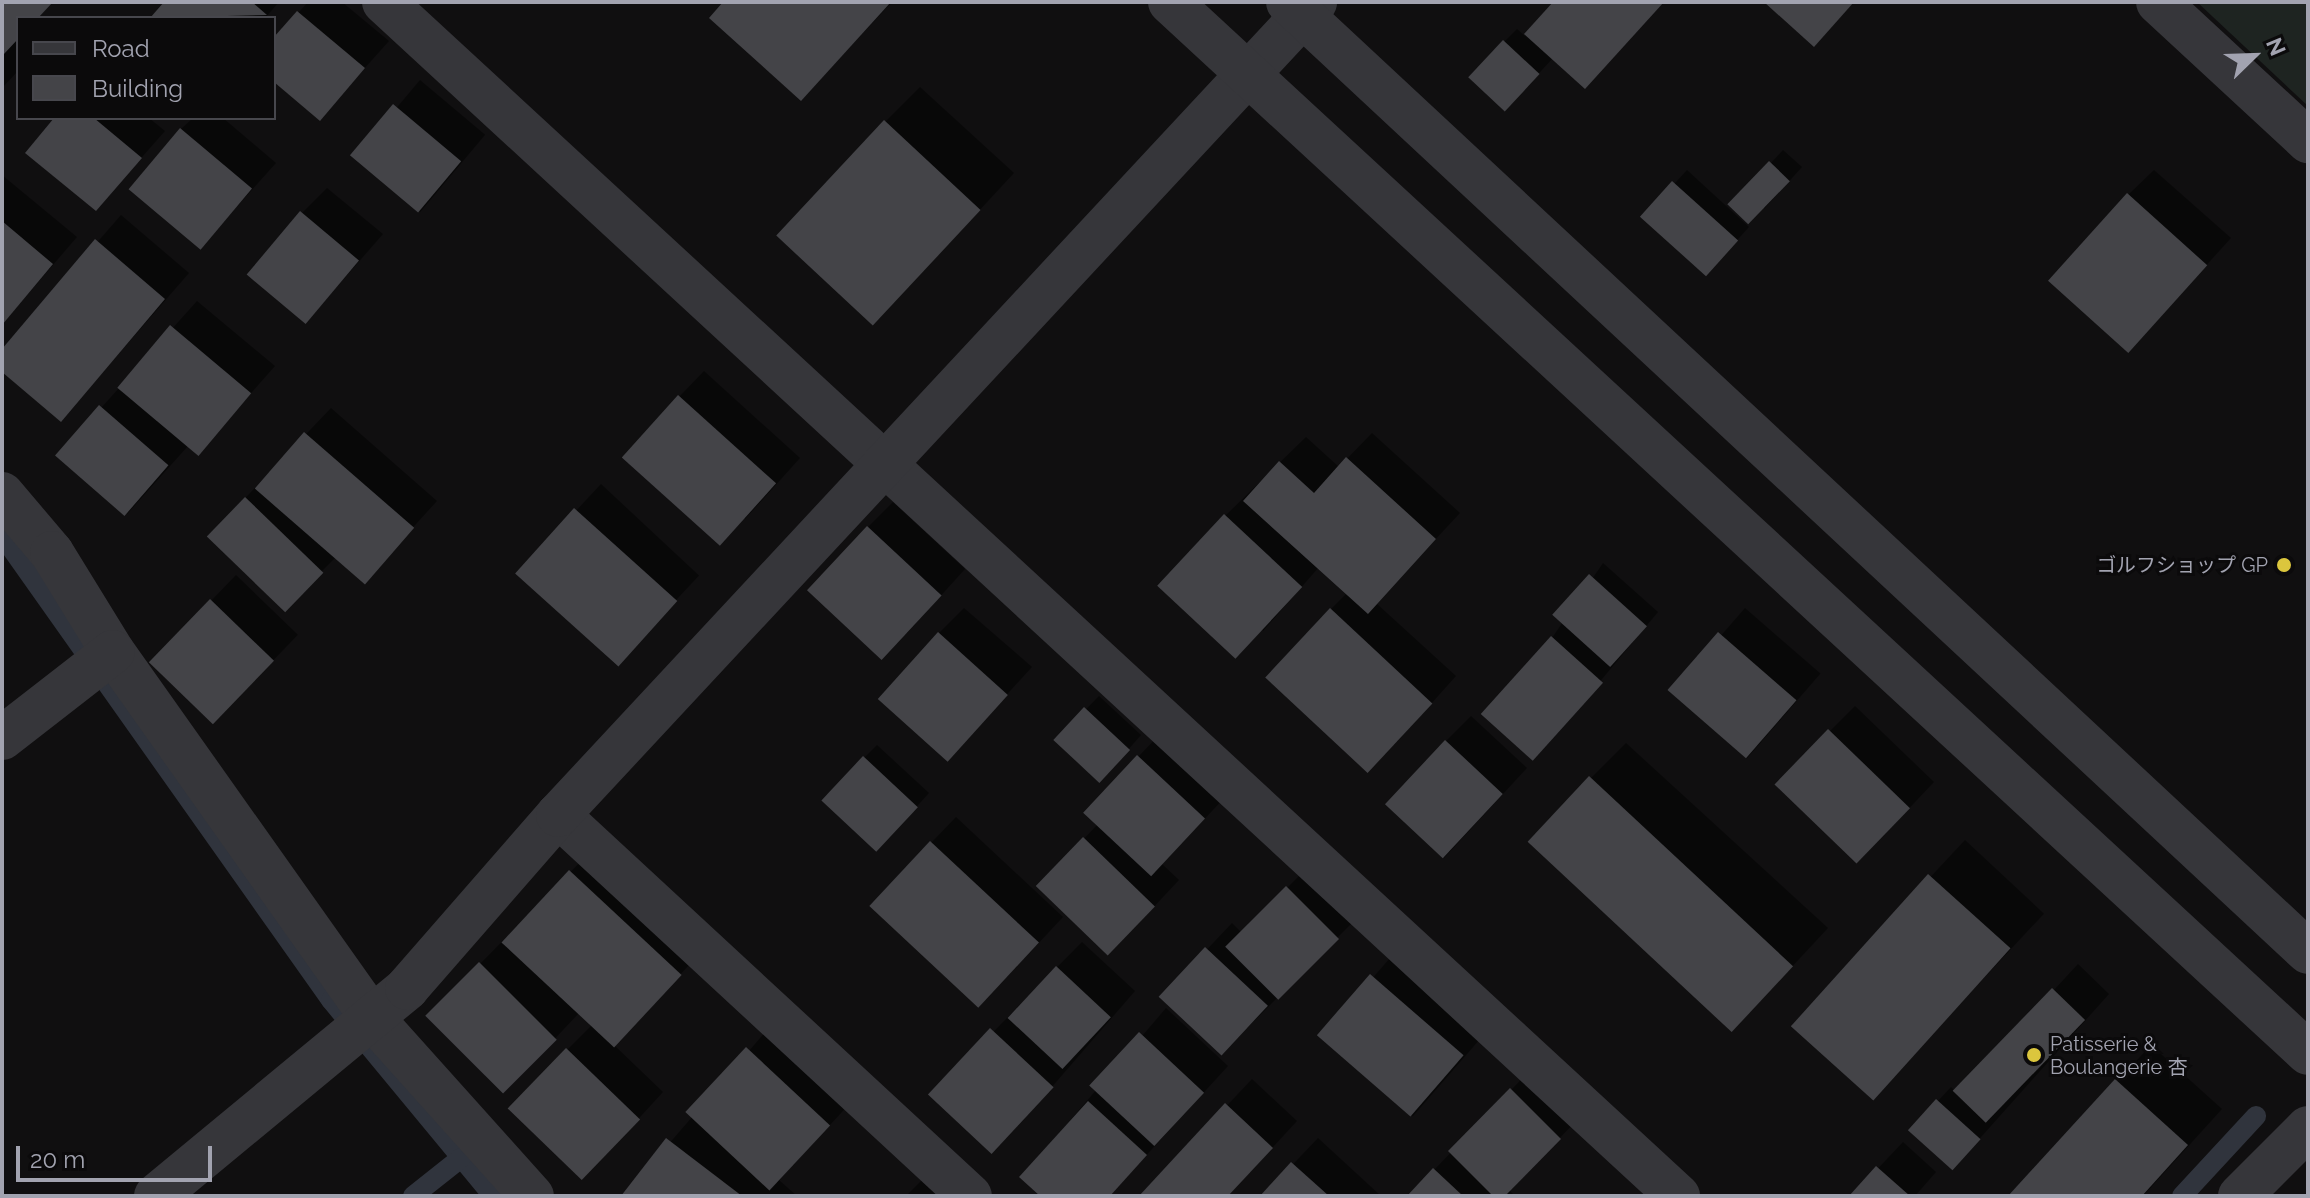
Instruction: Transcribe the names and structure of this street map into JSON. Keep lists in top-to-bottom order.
{
  "places": ["ゴルフショップ GP", "Patisserie & Boulangerie 杏"],
  "legend": ["Road", "Building"],
  "scale_bar": "20 m",
  "north": "top right"
}
